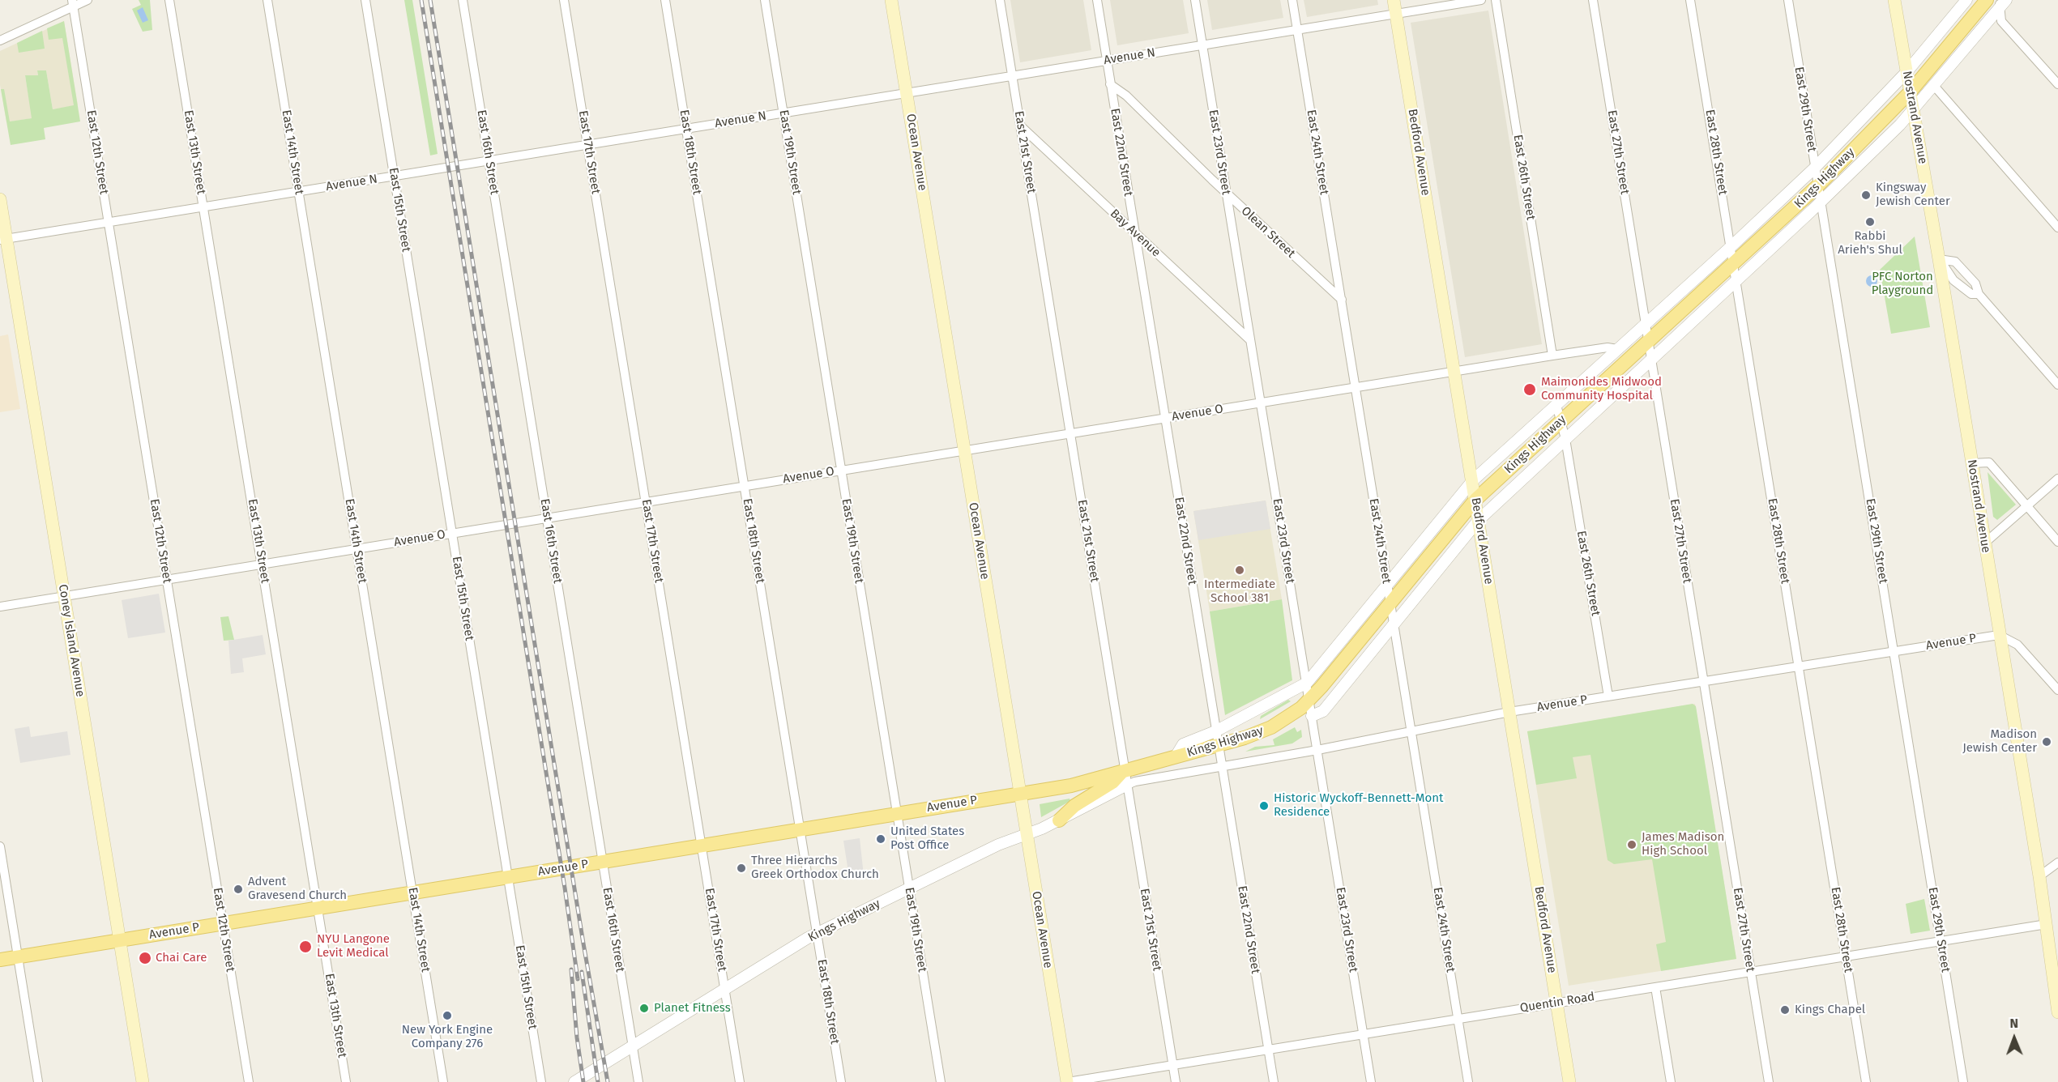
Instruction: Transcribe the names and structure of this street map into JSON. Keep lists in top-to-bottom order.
{
  "streets": {
    "main road": [
      "Nostrand Avenue",
      "Ocean Avenue",
      "Bedford Avenue",
      "Kings Highway",
      "Coney Island Avenue",
      "Avenue P"
    ],
    "street": [
      "Avenue N",
      "East 29th Street",
      "East 12th Street",
      "East 13th Street",
      "East 14th Street",
      "East 16th Street",
      "East 17th Street",
      "East 18th Street",
      "East 19th Street",
      "East 21st Street",
      "East 22nd Street",
      "East 23rd Street",
      "East 24th Street",
      "East 27th Street",
      "East 28th Street",
      "East 26th Street",
      "East 15th Street",
      "Olean Street",
      "Bay Avenue",
      "Avenue O",
      "Quentin Road"
    ]
  },
  "crossings": [
    ["Avenue N", "East 12th Street"],
    ["Avenue N", "East 13th Street"],
    ["Avenue N", "East 14th Street"],
    ["Avenue N", "East 16th Street"],
    ["Avenue N", "East 17th Street"],
    ["Avenue N", "East 18th Street"],
    ["Avenue N", "East 19th Street"],
    ["Avenue N", "Ocean Avenue"],
    ["Avenue N", "East 21st Street"],
    ["Avenue N", "East 22nd Street"],
    ["Avenue N", "East 23rd Street"],
    ["Avenue N", "East 24th Street"],
    ["Avenue N", "Bedford Avenue"],
    ["Avenue N", "East 15th Street"],
    ["Avenue N", "Coney Island Avenue"],
    ["East 29th Street", "Kings Highway"],
    ["East 29th Street", "Avenue P"],
    ["East 29th Street", "Quentin Road"],
    ["Nostrand Avenue", "Kings Highway"],
    ["Nostrand Avenue", "Avenue P"],
    ["Nostrand Avenue", "Quentin Road"],
    ["East 12th Street", "Avenue O"],
    ["East 12th Street", "Avenue P"],
    ["East 13th Street", "Avenue O"],
    ["East 13th Street", "Avenue P"],
    ["East 14th Street", "Avenue O"],
    ["East 14th Street", "Avenue P"],
    ["East 16th Street", "Kings Highway"],
    ["East 16th Street", "Avenue O"],
    ["East 16th Street", "Avenue P"],
    ["East 17th Street", "Kings Highway"],
    ["East 17th Street", "Avenue O"],
    ["East 17th Street", "Avenue P"],
    ["East 18th Street", "Kings Highway"],
    ["East 18th Street", "Avenue O"],
    ["East 18th Street", "Avenue P"],
    ["East 19th Street", "Kings Highway"],
    ["East 19th Street", "Avenue O"],
    ["East 19th Street", "Avenue P"],
    ["Ocean Avenue", "Kings Highway"],
    ["Ocean Avenue", "Avenue O"],
    ["Ocean Avenue", "Avenue P"],
    ["Ocean Avenue", "Quentin Road"],
    ["East 21st Street", "Kings Highway"],
    ["East 21st Street", "Bay Avenue"],
    ["East 21st Street", "Avenue O"],
    ["East 21st Street", "Avenue P"],
    ["East 21st Street", "Quentin Road"],
    ["East 22nd Street", "Kings Highway"],
    ["East 22nd Street", "Olean Street"],
    ["East 22nd Street", "Bay Avenue"],
    ["East 22nd Street", "Avenue O"],
    ["East 22nd Street", "Avenue P"],
    ["East 22nd Street", "Quentin Road"],
    ["East 23rd Street", "Kings Highway"],
    ["East 23rd Street", "Olean Street"],
    ["East 23rd Street", "Bay Avenue"],
    ["East 23rd Street", "Avenue O"],
    ["East 23rd Street", "Avenue P"],
    ["East 23rd Street", "Quentin Road"],
    ["East 24th Street", "Kings Highway"],
    ["East 24th Street", "Olean Street"],
    ["East 24th Street", "Avenue O"],
    ["East 24th Street", "Avenue P"],
    ["East 24th Street", "Quentin Road"],
    ["Bedford Avenue", "Kings Highway"],
    ["Bedford Avenue", "Avenue O"],
    ["Bedford Avenue", "Avenue P"],
    ["Bedford Avenue", "Quentin Road"],
    ["East 27th Street", "Kings Highway"],
    ["East 27th Street", "Avenue P"],
    ["East 27th Street", "Quentin Road"],
    ["East 28th Street", "Kings Highway"],
    ["East 28th Street", "Avenue P"],
    ["East 28th Street", "Quentin Road"],
    ["East 26th Street", "Kings Highway"],
    ["East 26th Street", "Avenue O"],
    ["East 26th Street", "Avenue P"],
    ["Kings Highway", "Avenue O"],
    ["Kings Highway", "Avenue P"],
    ["East 15th Street", "Avenue O"],
    ["East 15th Street", "Avenue P"],
    ["Avenue O", "Coney Island Avenue"],
    ["Coney Island Avenue", "Avenue P"]
  ],
  "parks": ["PFC Norton Playground"],
  "places": [
    "Kingsway Jewish Center",
    "Rabbi Arieh's Shul",
    "Maimonides Midwood Community Hospital",
    "Intermediate School 381",
    "Madison Jewish Center",
    "Historic Wyckoff-Bennett-Mont Residence",
    "United States Post Office",
    "James Madison High School",
    "Three Hierarchs Greek Orthodox Church",
    "Advent Gravesend Church",
    "NYU Langone Levit Medical",
    "Chai Care",
    "Planet Fitness",
    "Kings Chapel",
    "New York Engine Company 276"
  ],
  "north": "top"
}
